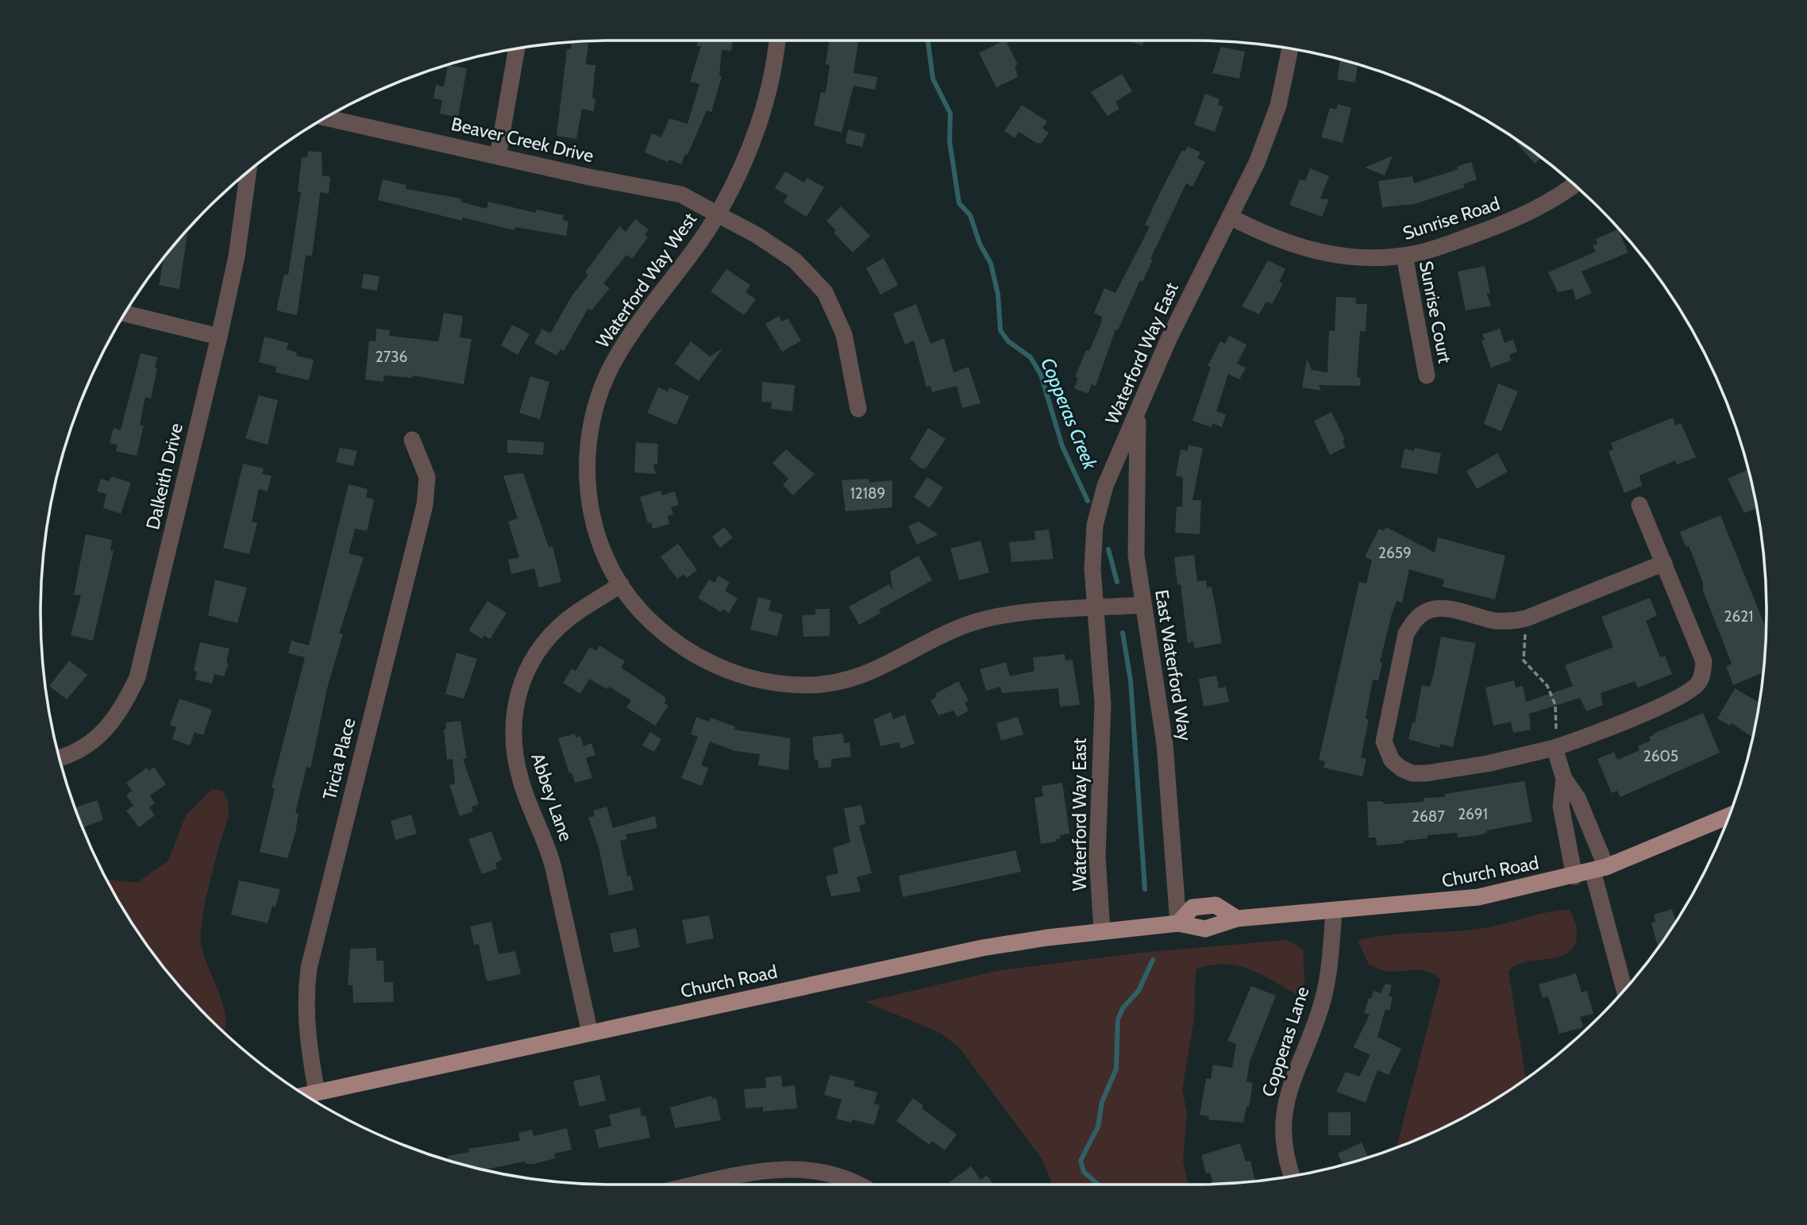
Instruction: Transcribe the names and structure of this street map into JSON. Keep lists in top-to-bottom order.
{
  "streets": {
    "main road": ["Church Road"],
    "street": [
      "Beaver Creek Drive",
      "Sunrise Road",
      "Waterford Way West",
      "Sunrise Court",
      "Waterford Way East",
      "Dalkeith Drive",
      "East Waterford Way",
      "Tricia Place",
      "Abbey Lane",
      "Copperas Lane"
    ]
  },
  "crossings": [
    ["Beaver Creek Drive", "Waterford Way West"],
    ["Sunrise Road", "Sunrise Court"],
    ["Sunrise Road", "Waterford Way East"],
    ["Waterford Way West", "Waterford Way East"],
    ["Waterford Way West", "East Waterford Way"],
    ["Waterford Way West", "Abbey Lane"],
    ["Waterford Way East", "East Waterford Way"],
    ["Waterford Way East", "Church Road"],
    ["East Waterford Way", "Church Road"],
    ["Tricia Place", "Church Road"],
    ["Abbey Lane", "Church Road"],
    ["Church Road", "Copperas Lane"]
  ],
  "water": ["Copperas Creek"],
  "house_numbers": [
    "2736",
    "12189",
    "2659",
    "2621",
    "2605",
    "2691",
    "2687"
  ]
}
